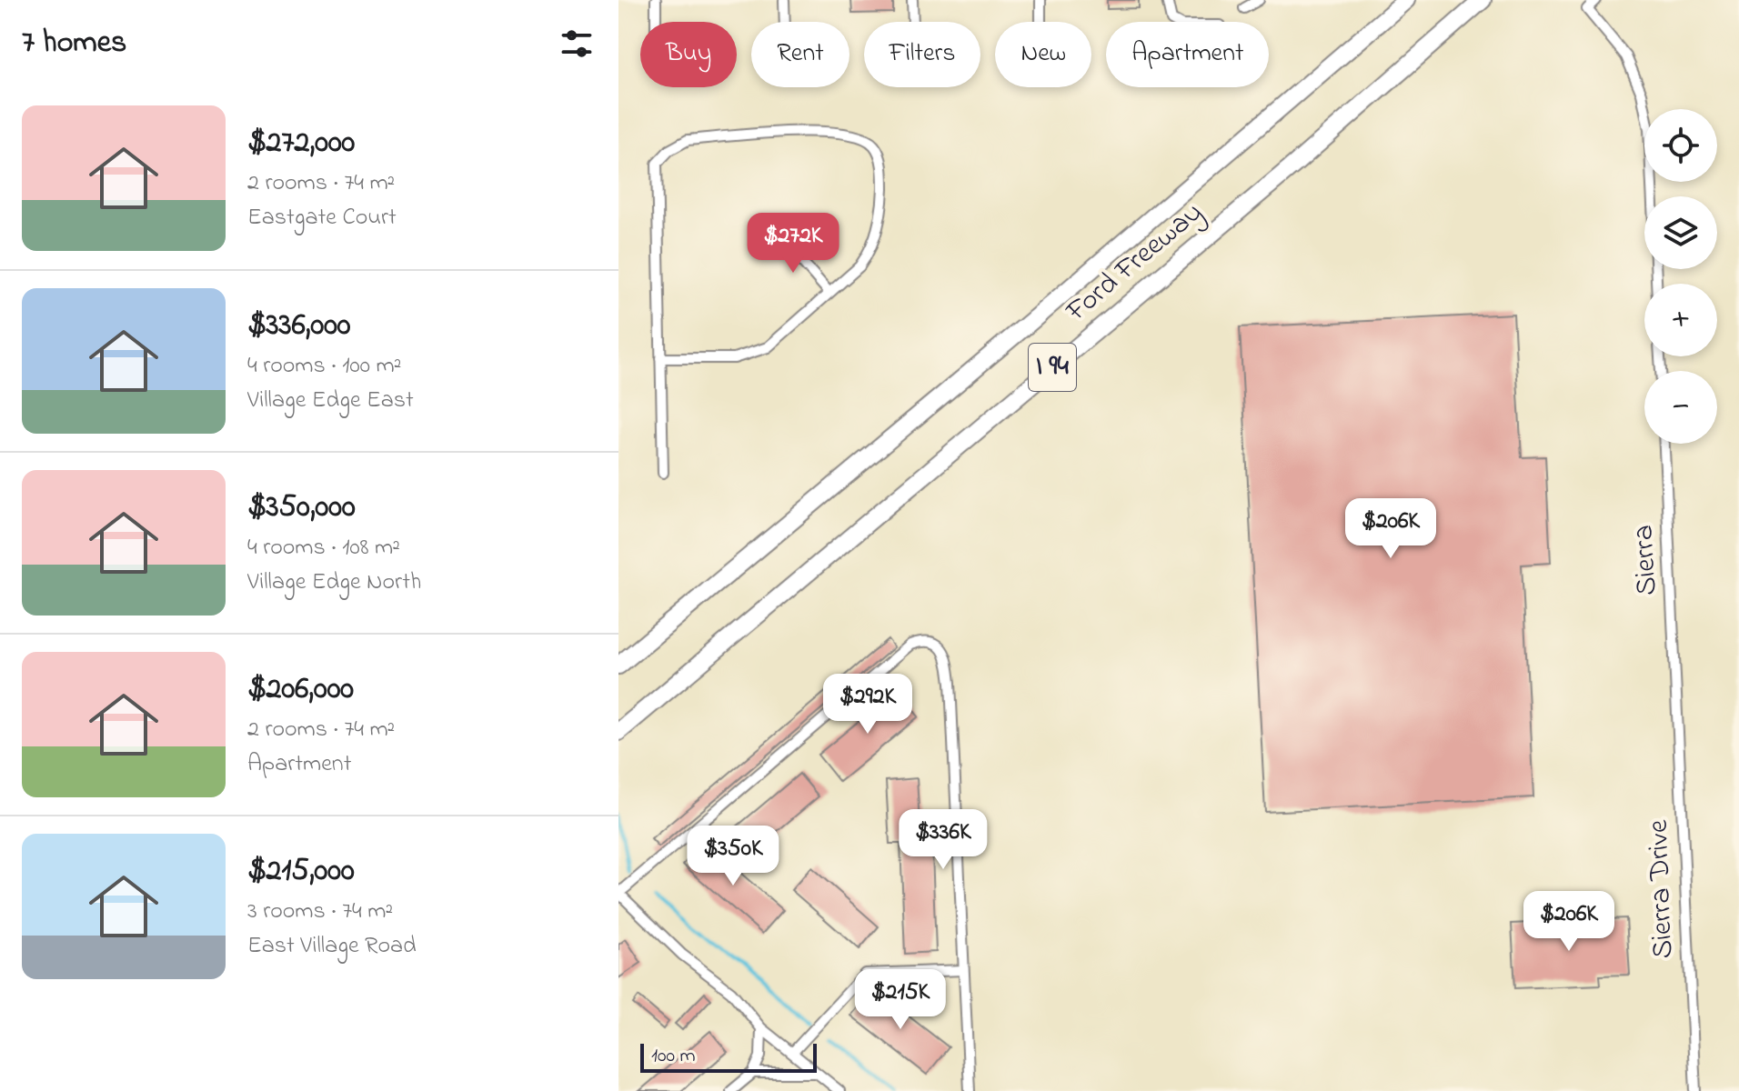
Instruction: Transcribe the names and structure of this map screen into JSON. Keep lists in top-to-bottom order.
{
  "streets": {
    "highway": ["Ford Freeway", "I 94"],
    "street": ["Sierra", "Sierra Drive"]
  },
  "crossings": [
    ["Sierra", "Sierra Drive"]
  ],
  "scale_bar": "100 m",
  "page": {
    "heading": "7 homes",
    "chip": [
      "Buy",
      "Rent",
      "Filters",
      "New",
      "Apartment"
    ],
    "list": [
      {
        "name": "$272,000",
        "note": "2 rooms · 74 m² · Eastgate Court"
      },
      {
        "name": "$336,000",
        "note": "4 rooms · 100 m² · Village Edge East"
      },
      {
        "name": "$350,000",
        "note": "4 rooms · 108 m² · Village Edge North"
      },
      {
        "name": "$206,000",
        "note": "2 rooms · 74 m² · Apartment"
      },
      {
        "name": "$215,000",
        "note": "3 rooms · 74 m² · East Village Road"
      }
    ],
    "map_buttons": ["+", "−"],
    "price": [
      "$272K",
      "$206K",
      "$292K",
      "$336K",
      "$350K",
      "$206K",
      "$215K"
    ],
    "scale": "100 m"
  }
}
